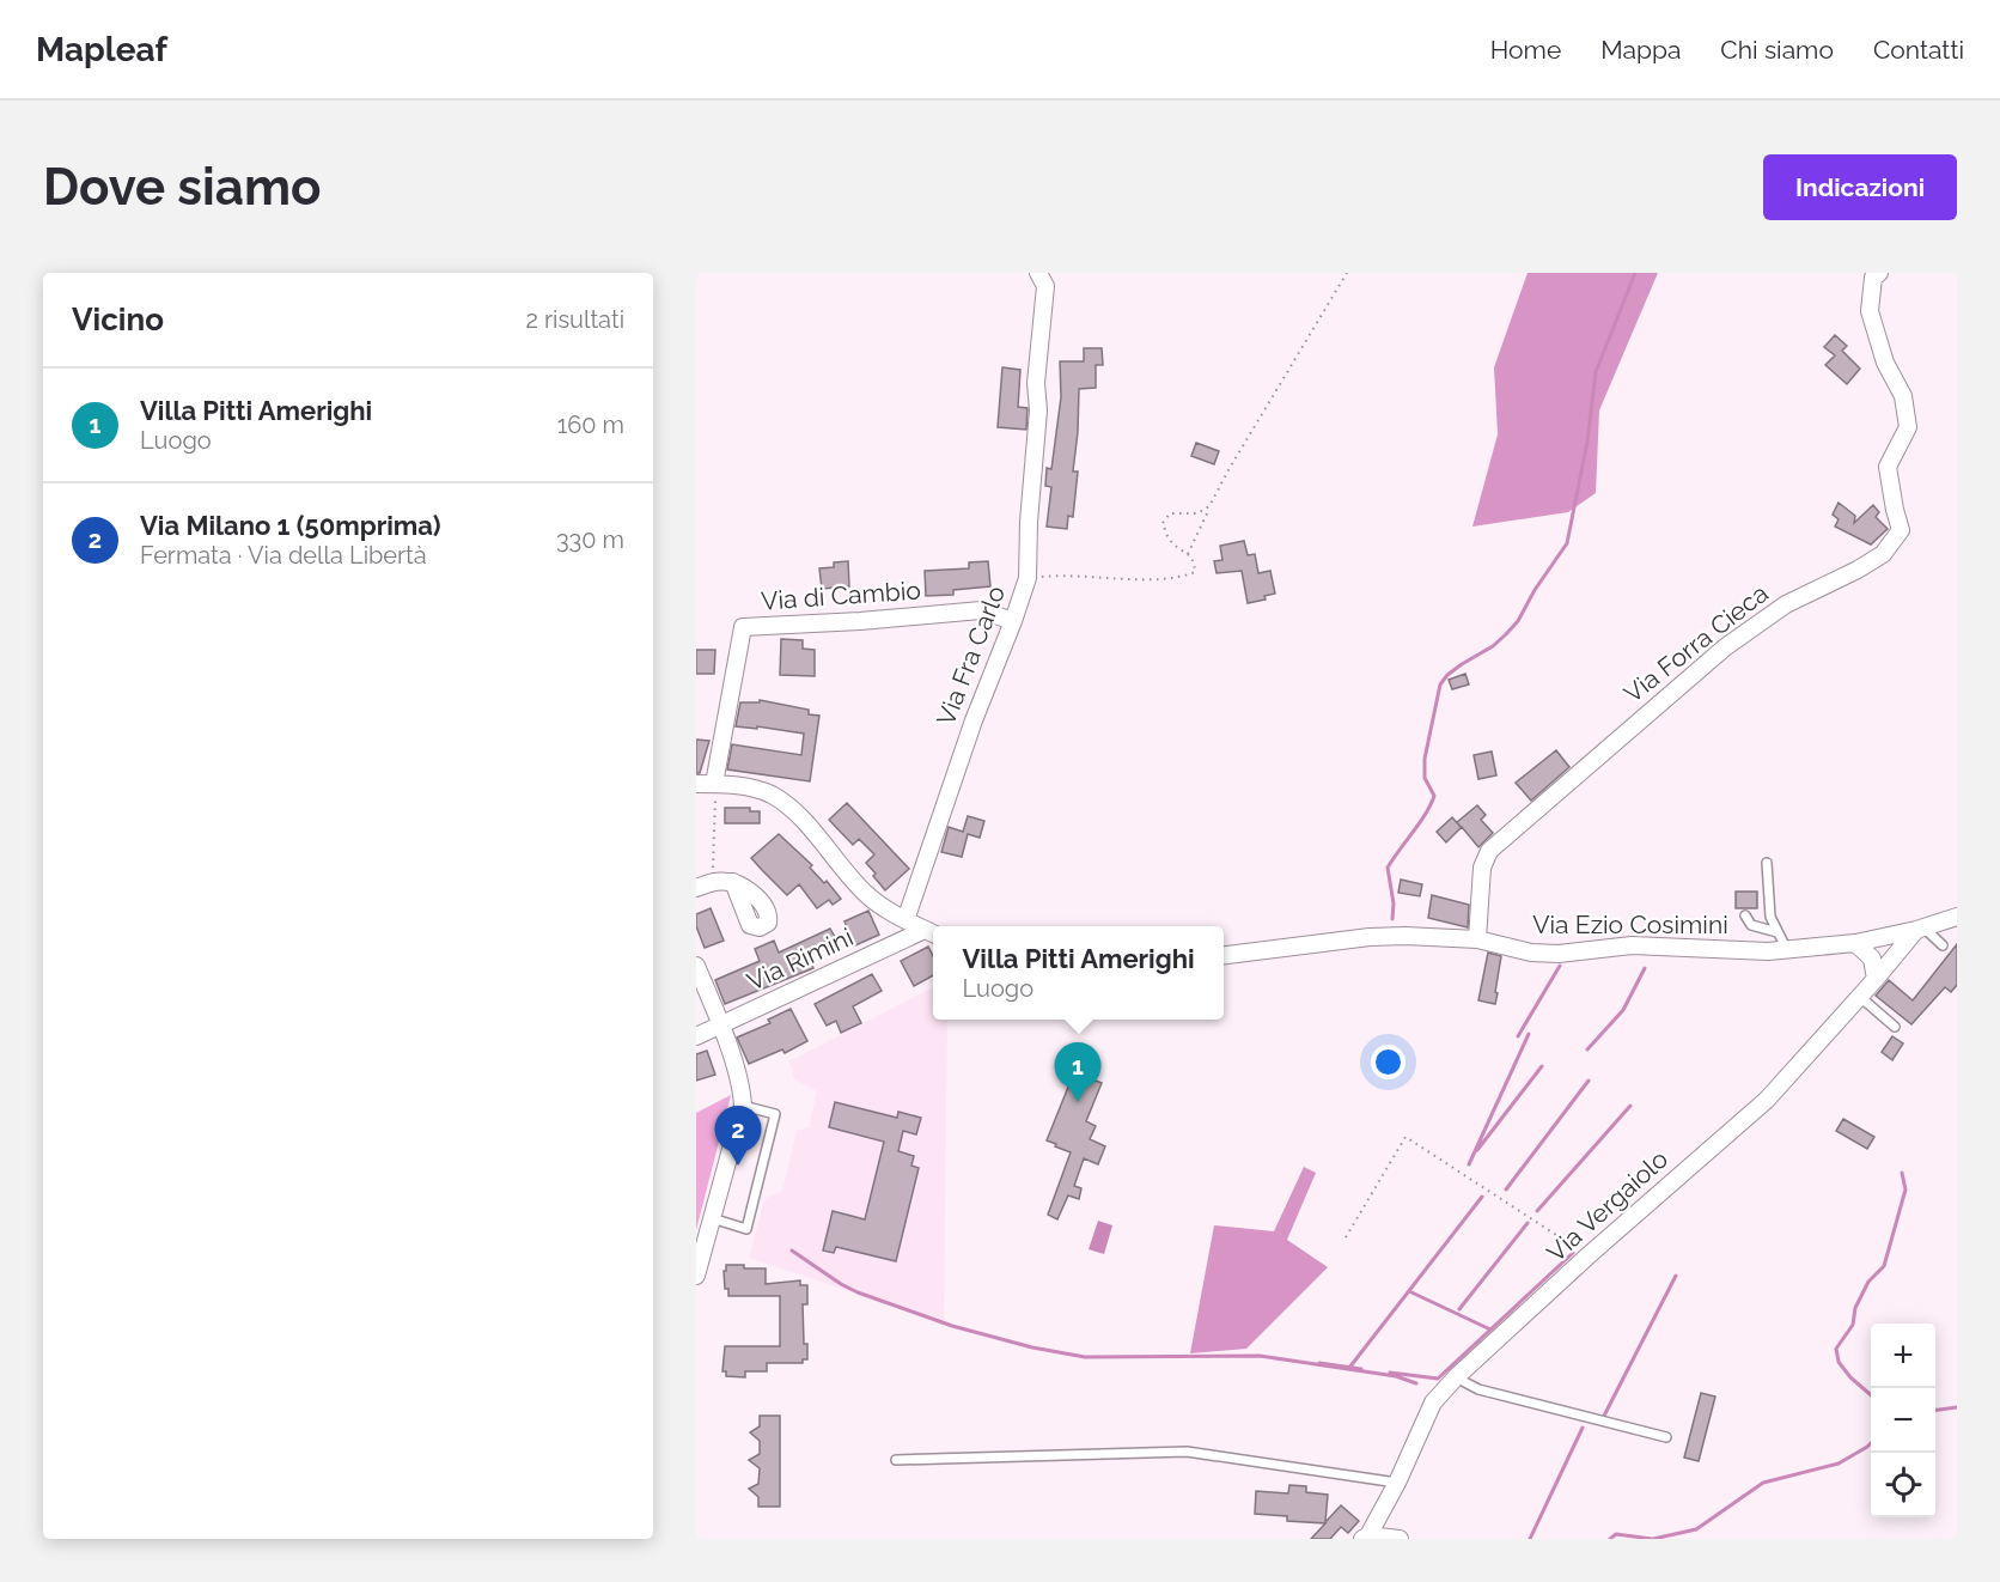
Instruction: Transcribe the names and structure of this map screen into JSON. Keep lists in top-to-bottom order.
{
  "streets": {
    "street": [
      "Via di Cambio",
      "Via Forra Cieca",
      "Via Fra Carlo",
      "Via Ezio Cosimini",
      "Via Rimini",
      "Via Vergaiolo"
    ]
  },
  "crossings": [
    ["Via di Cambio", "Via Fra Carlo"],
    ["Via Forra Cieca", "Via Ezio Cosimini"],
    ["Via Ezio Cosimini", "Via Vergaiolo"]
  ],
  "page": {
    "header": "Mapleaf",
    "nav": [
      "Home",
      "Mappa",
      "Chi siamo",
      "Contatti"
    ],
    "buttons": "Indicazioni",
    "title": "Dove siamo",
    "heading": ["Vicino", "2 risultati"],
    "list": [
      {
        "mark": "1",
        "name": "Villa Pitti Amerighi",
        "note": "Luogo",
        "value": "160 m"
      },
      {
        "mark": "2",
        "name": "Via Milano 1 (50mprima)",
        "note": "Fermata · Via della Libertà",
        "value": "330 m"
      }
    ],
    "popup": ["Villa Pitti Amerighi", "Luogo"],
    "pins": ["1", "2"],
    "map_buttons": ["+", "−"]
  }
}
